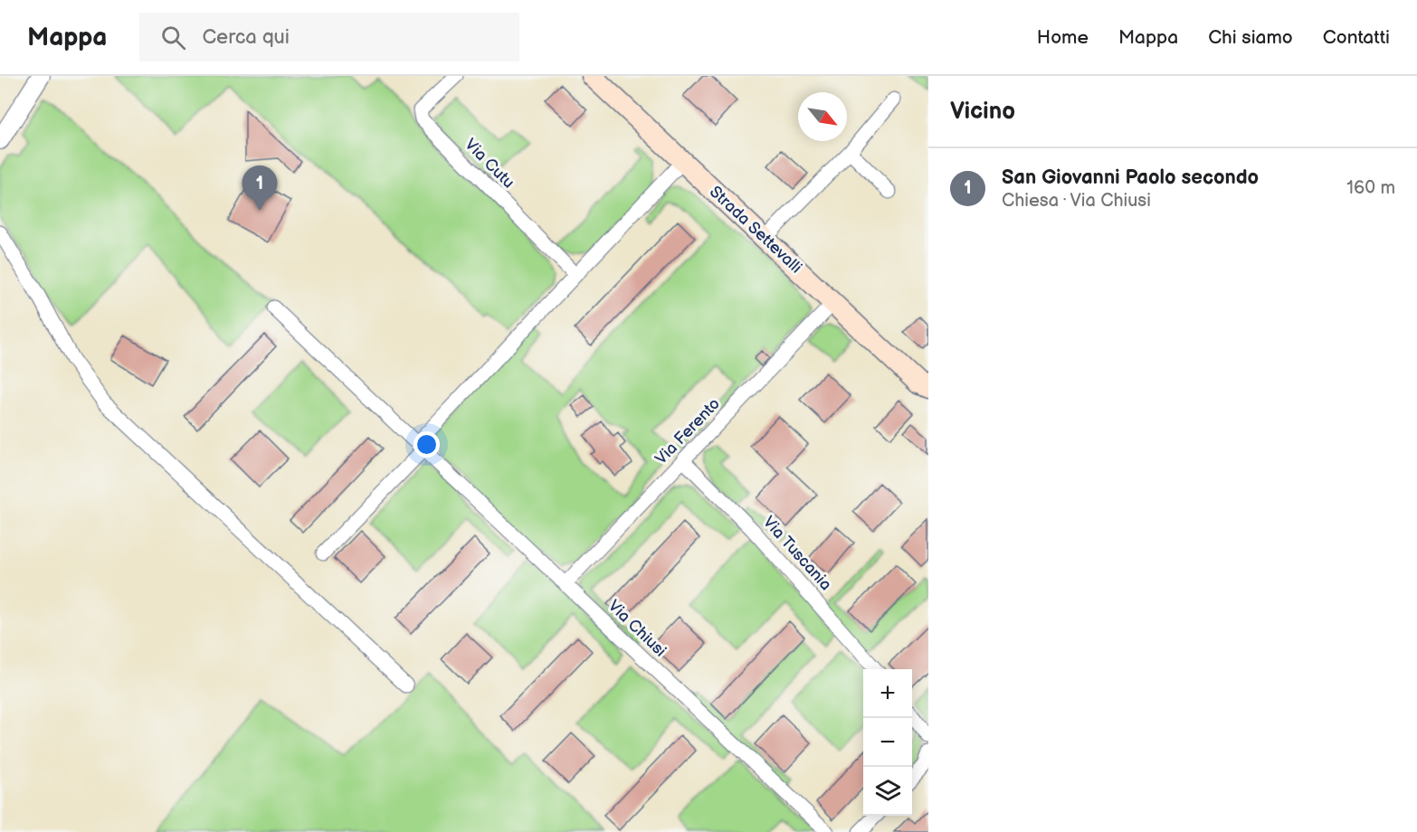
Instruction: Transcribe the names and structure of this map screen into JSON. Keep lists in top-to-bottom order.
{
  "streets": {
    "main road": ["Strada Settevalli"],
    "street": [
      "Via Cutu",
      "Via Ferento",
      "Via Tuscania",
      "Via Chiusi"
    ]
  },
  "crossings": [
    ["Strada Settevalli", "Via Ferento"],
    ["Via Ferento", "Via Tuscania"],
    ["Via Ferento", "Via Chiusi"]
  ],
  "north": "bottom right",
  "page": {
    "header": "Mappa",
    "search": "Cerca qui",
    "nav": [
      "Home",
      "Mappa",
      "Chi siamo",
      "Contatti"
    ],
    "heading": "Vicino",
    "list": [
      {
        "mark": "1",
        "name": "San Giovanni Paolo secondo",
        "note": "Chiesa · Via Chiusi",
        "value": "160 m"
      }
    ],
    "pins": "1",
    "map_buttons": ["+", "−"]
  }
}
